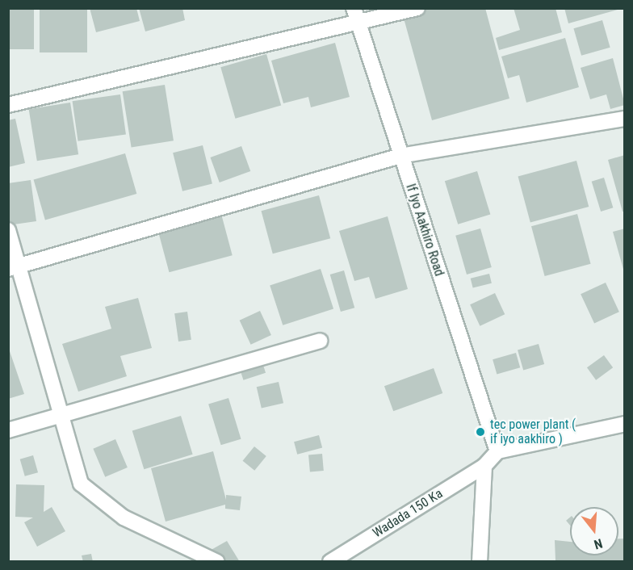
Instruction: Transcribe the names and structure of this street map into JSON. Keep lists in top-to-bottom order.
{
  "streets": {
    "street": ["If Iyo Aakhiro Road", "Wadada 150 Ka"]
  },
  "crossings": [
    ["If Iyo Aakhiro Road", "Wadada 150 Ka"]
  ],
  "places": ["tec power plant ( if iyo aakhiro )"],
  "north": "bottom"
}
